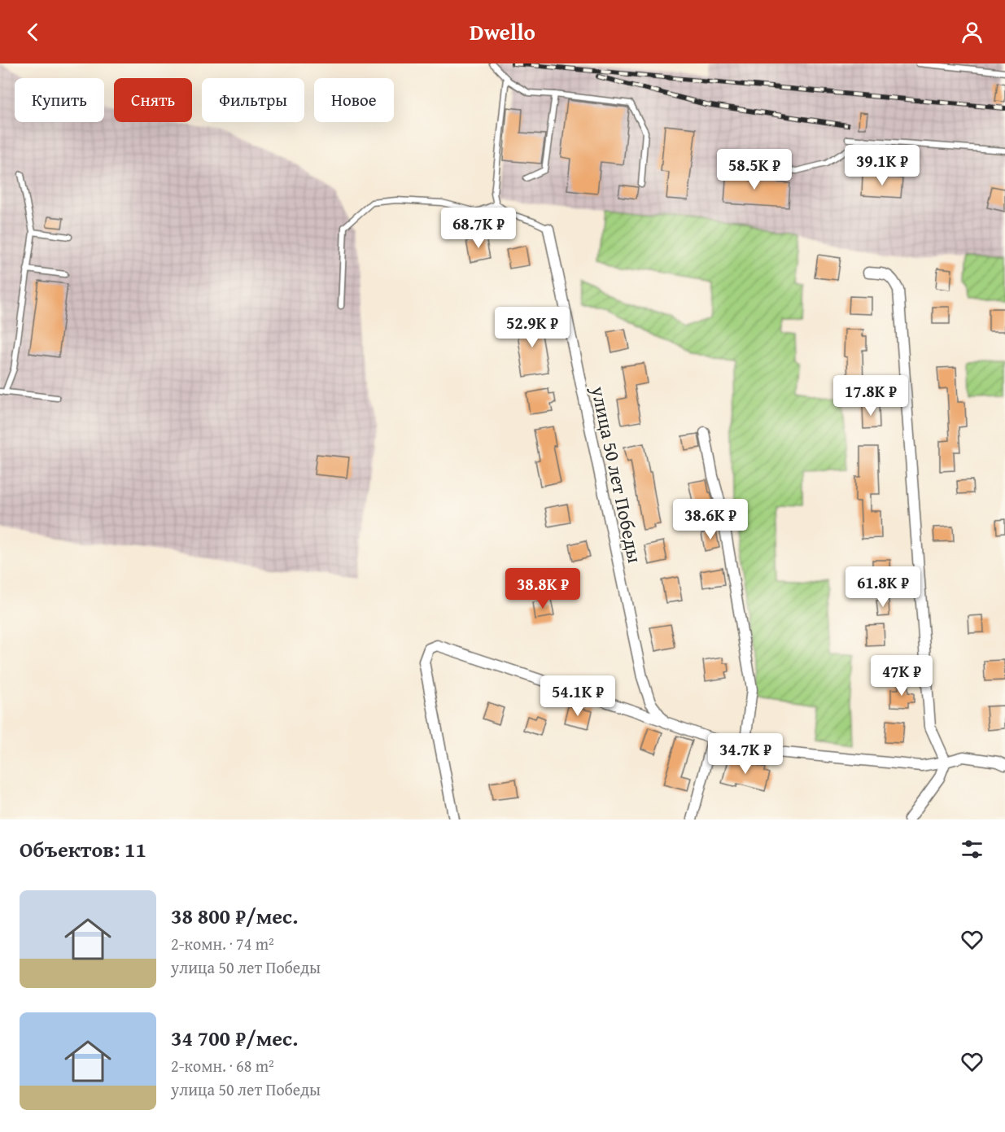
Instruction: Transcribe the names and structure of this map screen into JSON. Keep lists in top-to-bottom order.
{
  "streets": {
    "street": ["улица 50 лет Победы"]
  },
  "page": {
    "header": "Dwello",
    "chip": [
      "Купить",
      "Снять",
      "Фильтры",
      "Новое"
    ],
    "price": [
      "39.1K ₽",
      "58.5K ₽",
      "68.7K ₽",
      "52.9K ₽",
      "17.8K ₽",
      "38.6K ₽",
      "61.8K ₽",
      "38.8K ₽",
      "47K ₽",
      "54.1K ₽",
      "34.7K ₽"
    ],
    "heading": "Объектов: 11",
    "list": [
      {
        "name": "38 800 ₽/мес.",
        "note": "2-комн. · 74 m² · улица 50 лет Победы"
      },
      {
        "name": "34 700 ₽/мес.",
        "note": "2-комн. · 68 m² · улица 50 лет Победы"
      }
    ]
  }
}
